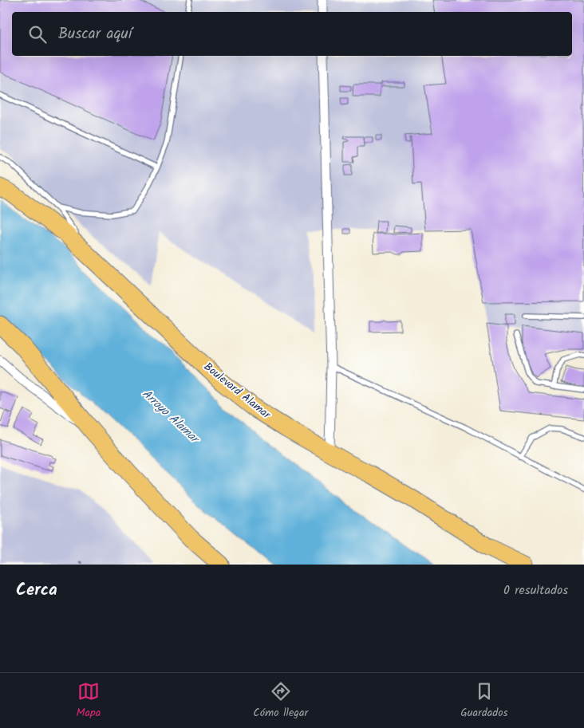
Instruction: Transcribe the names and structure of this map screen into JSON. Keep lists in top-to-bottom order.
{
  "streets": {
    "highway": ["Boulevard Alamar"]
  },
  "water": ["Arroyo Alamar"],
  "page": {
    "search": "Buscar aquí",
    "heading": ["Cerca", "0 resultados"],
    "nav": ["Mapa", "Cómo llegar", "Guardados"]
  }
}
